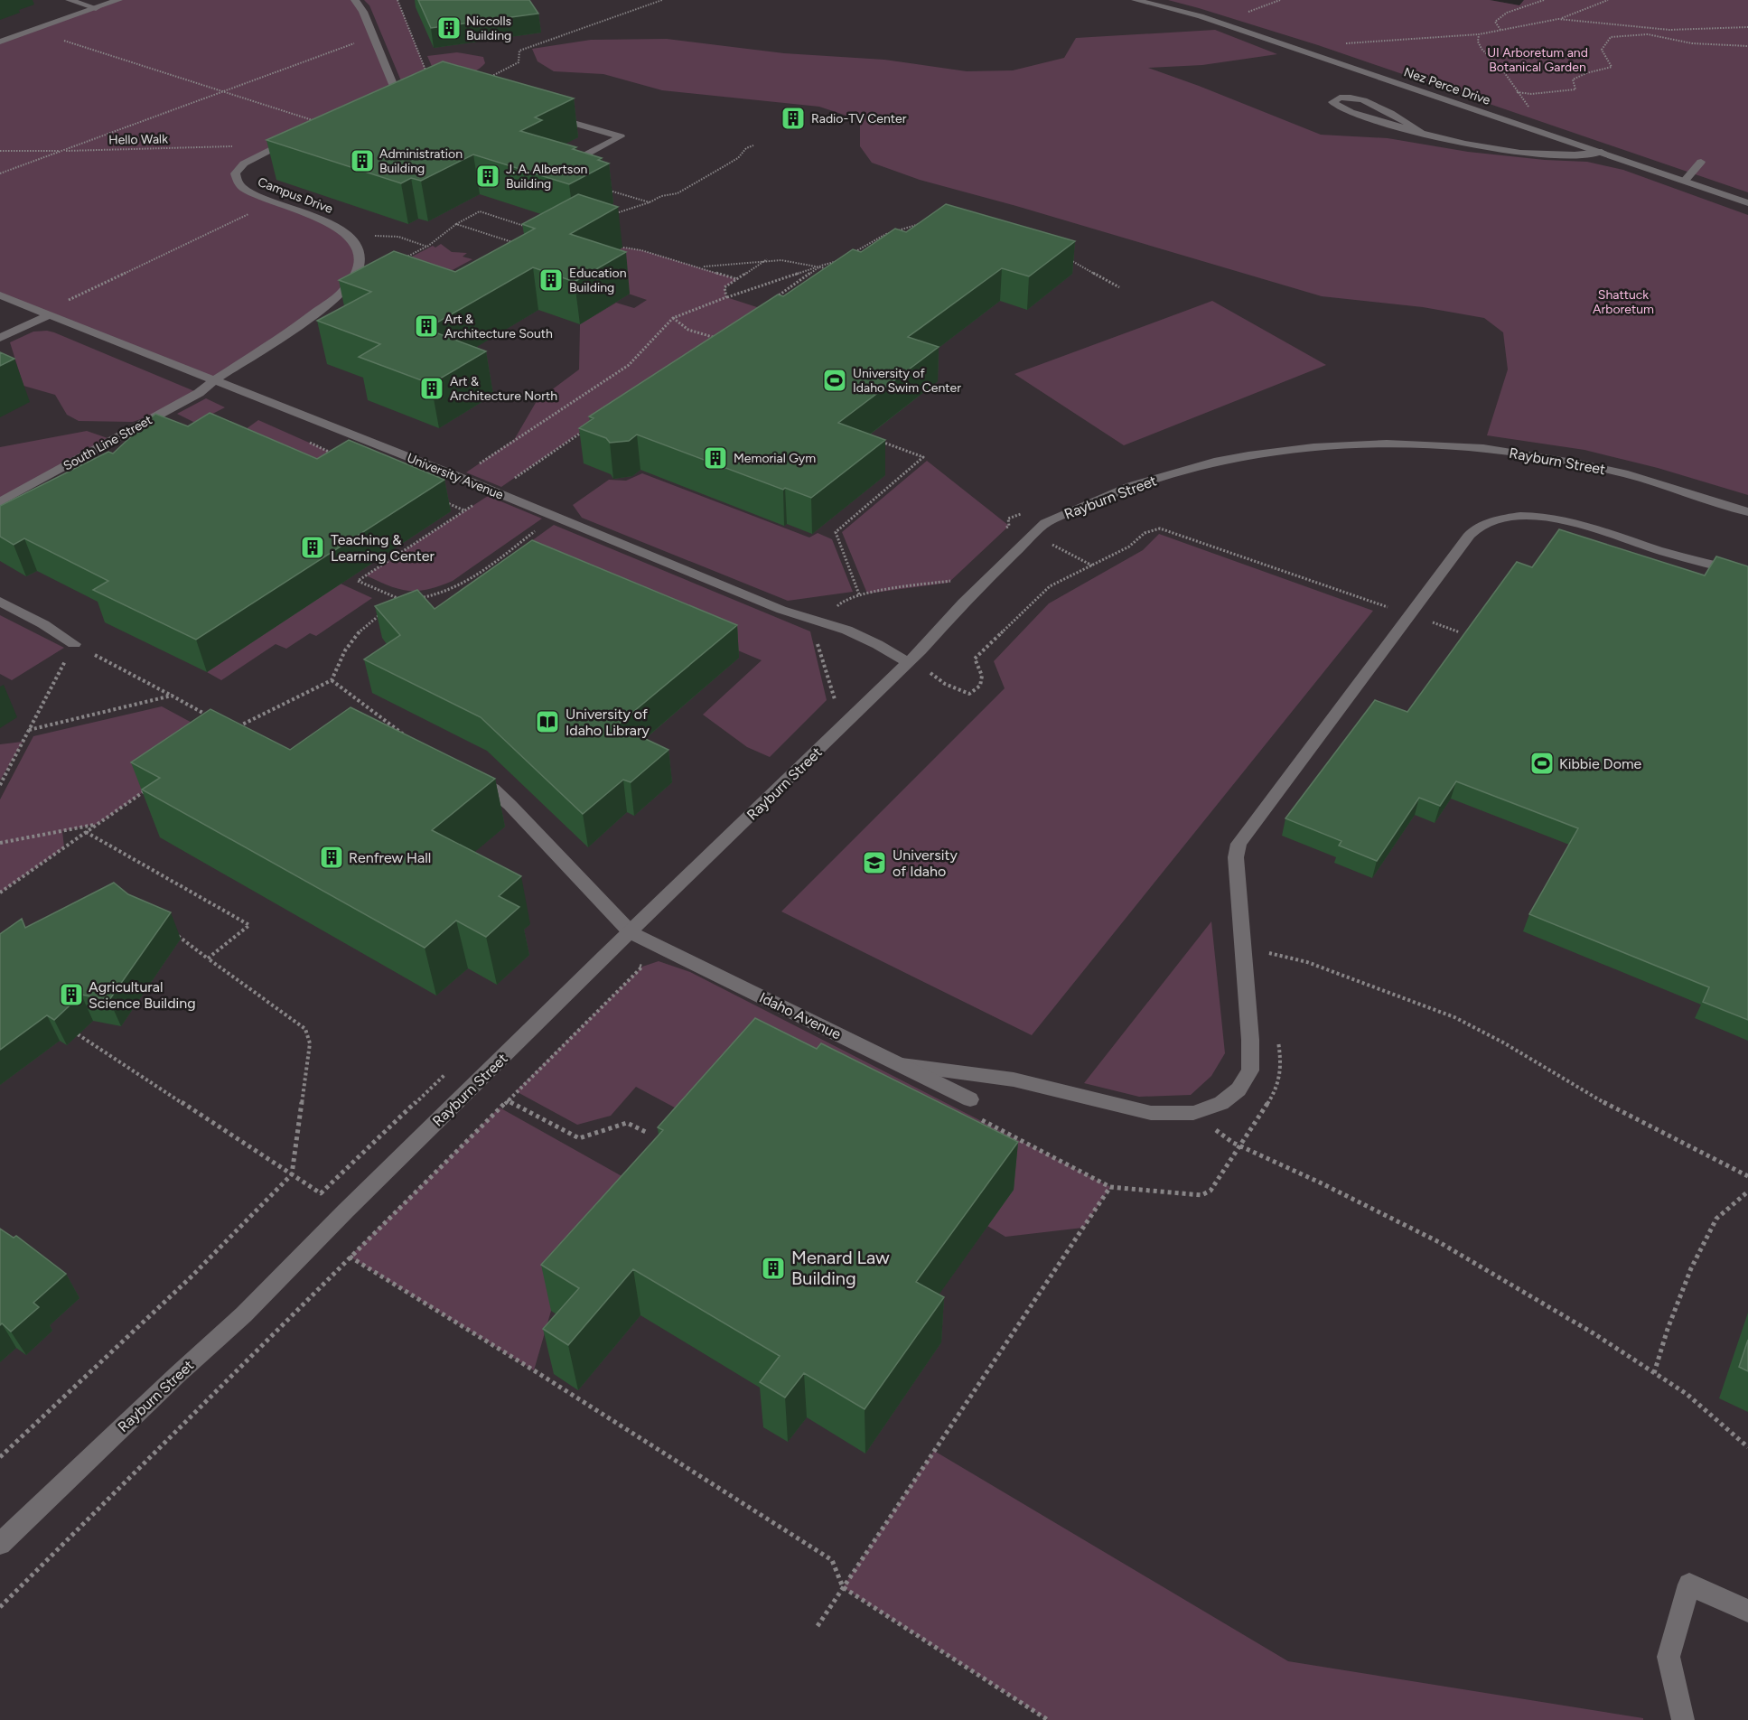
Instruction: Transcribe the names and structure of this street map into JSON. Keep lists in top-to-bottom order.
{
  "streets": {
    "street": [
      "Nez Perce Drive",
      "Campus Drive",
      "South Line Street",
      "Rayburn Street",
      "University Avenue",
      "Idaho Avenue"
    ],
    "path": ["Hello Walk"]
  },
  "crossings": [
    ["Hello Walk", "Campus Drive"],
    ["Campus Drive", "South Line Street"],
    ["Campus Drive", "University Avenue"],
    ["South Line Street", "University Avenue"],
    ["Rayburn Street", "University Avenue"],
    ["Rayburn Street", "Idaho Avenue"]
  ],
  "parks": ["UI Arboretum and Botanical Garden", "Shattuck Arboretum"],
  "places": {
    "building": [
      "Niccolls Building",
      "Radio-TV Center",
      "Administration Building",
      "J. A. Albertson Building",
      "Education Building",
      "Art & Architecture South",
      "Art & Architecture North",
      "Memorial Gym",
      "Teaching & Learning Center",
      "Renfrew Hall",
      "Agricultural Science Building",
      "Menard Law Building"
    ],
    "sports": ["University of Idaho Swim Center", "Kibbie Dome"],
    "library": ["University of Idaho Library"],
    "school or university": ["University of Idaho"]
  }
}
